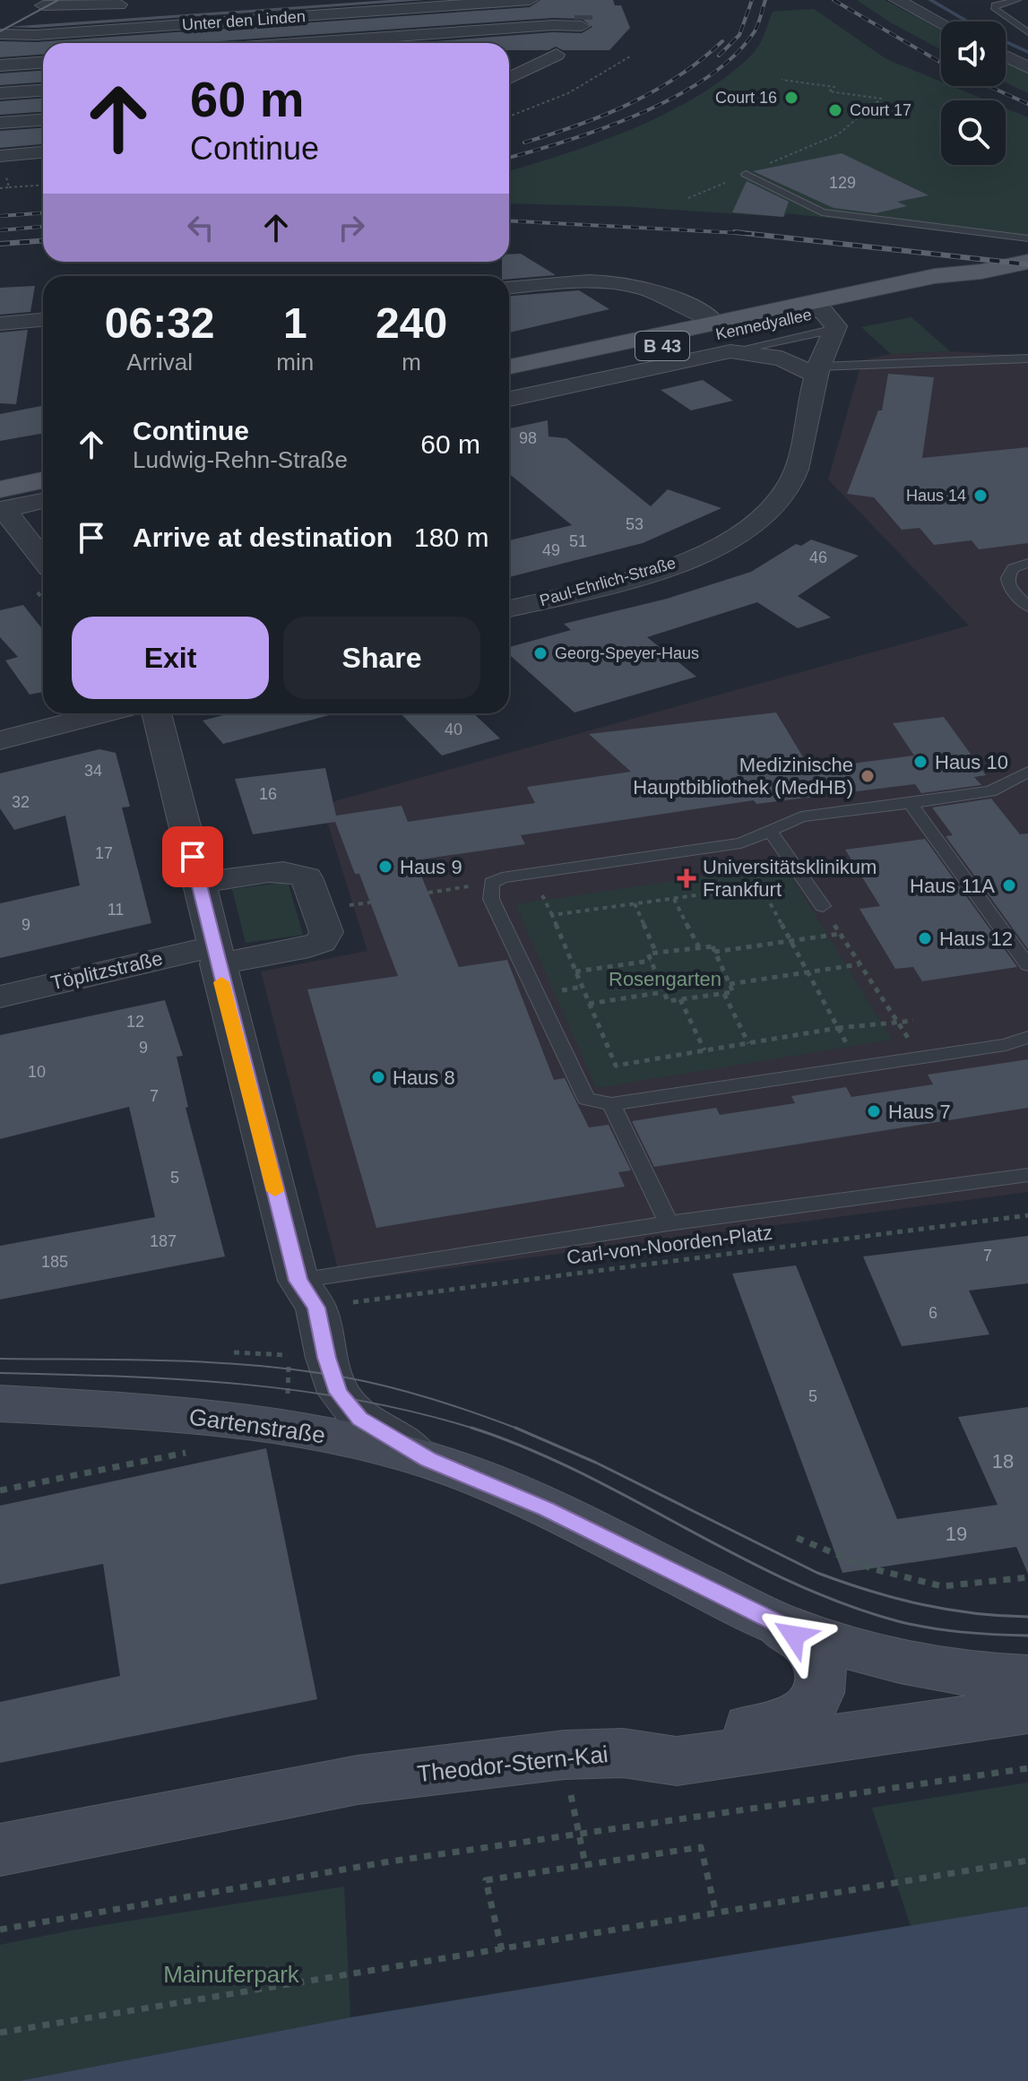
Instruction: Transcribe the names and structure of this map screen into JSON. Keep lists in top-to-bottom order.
{
  "streets": {
    "main road": [
      "Kennedyallee",
      "B 43",
      "Gartenstraße",
      "Theodor-Stern-Kai"
    ],
    "street": ["Unter den Linden", "Paul-Ehrlich-Straße", "Töplitzstraße"],
    "path": ["Carl-von-Noorden-Platz"]
  },
  "crossings": [
    ["Kennedyallee", "Paul-Ehrlich-Straße"]
  ],
  "parks": ["Rosengarten", "Mainuferpark"],
  "places": {
    "other": [
      "Court 16",
      "Court 17",
      "Haus 14",
      "Georg-Speyer-Haus",
      "Haus 10",
      "Medizinische Hauptbibliothek (MedHB)",
      "Haus 9",
      "Haus 11A",
      "Haus 12",
      "Haus 8",
      "Haus 7"
    ],
    "health": ["Universitätsklinikum Frankfurt"]
  },
  "house_numbers": [
    "129",
    "98",
    "53",
    "51",
    "49",
    "46",
    "40",
    "34",
    "16",
    "32",
    "17",
    "11",
    "9",
    "12",
    "9",
    "10",
    "7",
    "5",
    "187",
    "7",
    "185",
    "6",
    "5",
    "18",
    "19"
  ],
  "page": {
    "turn": ["60 m", "Continue"],
    "eta": [
      "06:32",
      "Arrival",
      "1",
      "min",
      "240",
      "m"
    ],
    "list": [
      {
        "name": "Continue",
        "note": "Ludwig-Rehn-Straße",
        "value": "60 m"
      },
      {
        "name": "Arrive at destination",
        "value": "180 m"
      }
    ],
    "buttons": ["Exit", "Share"]
  }
}
